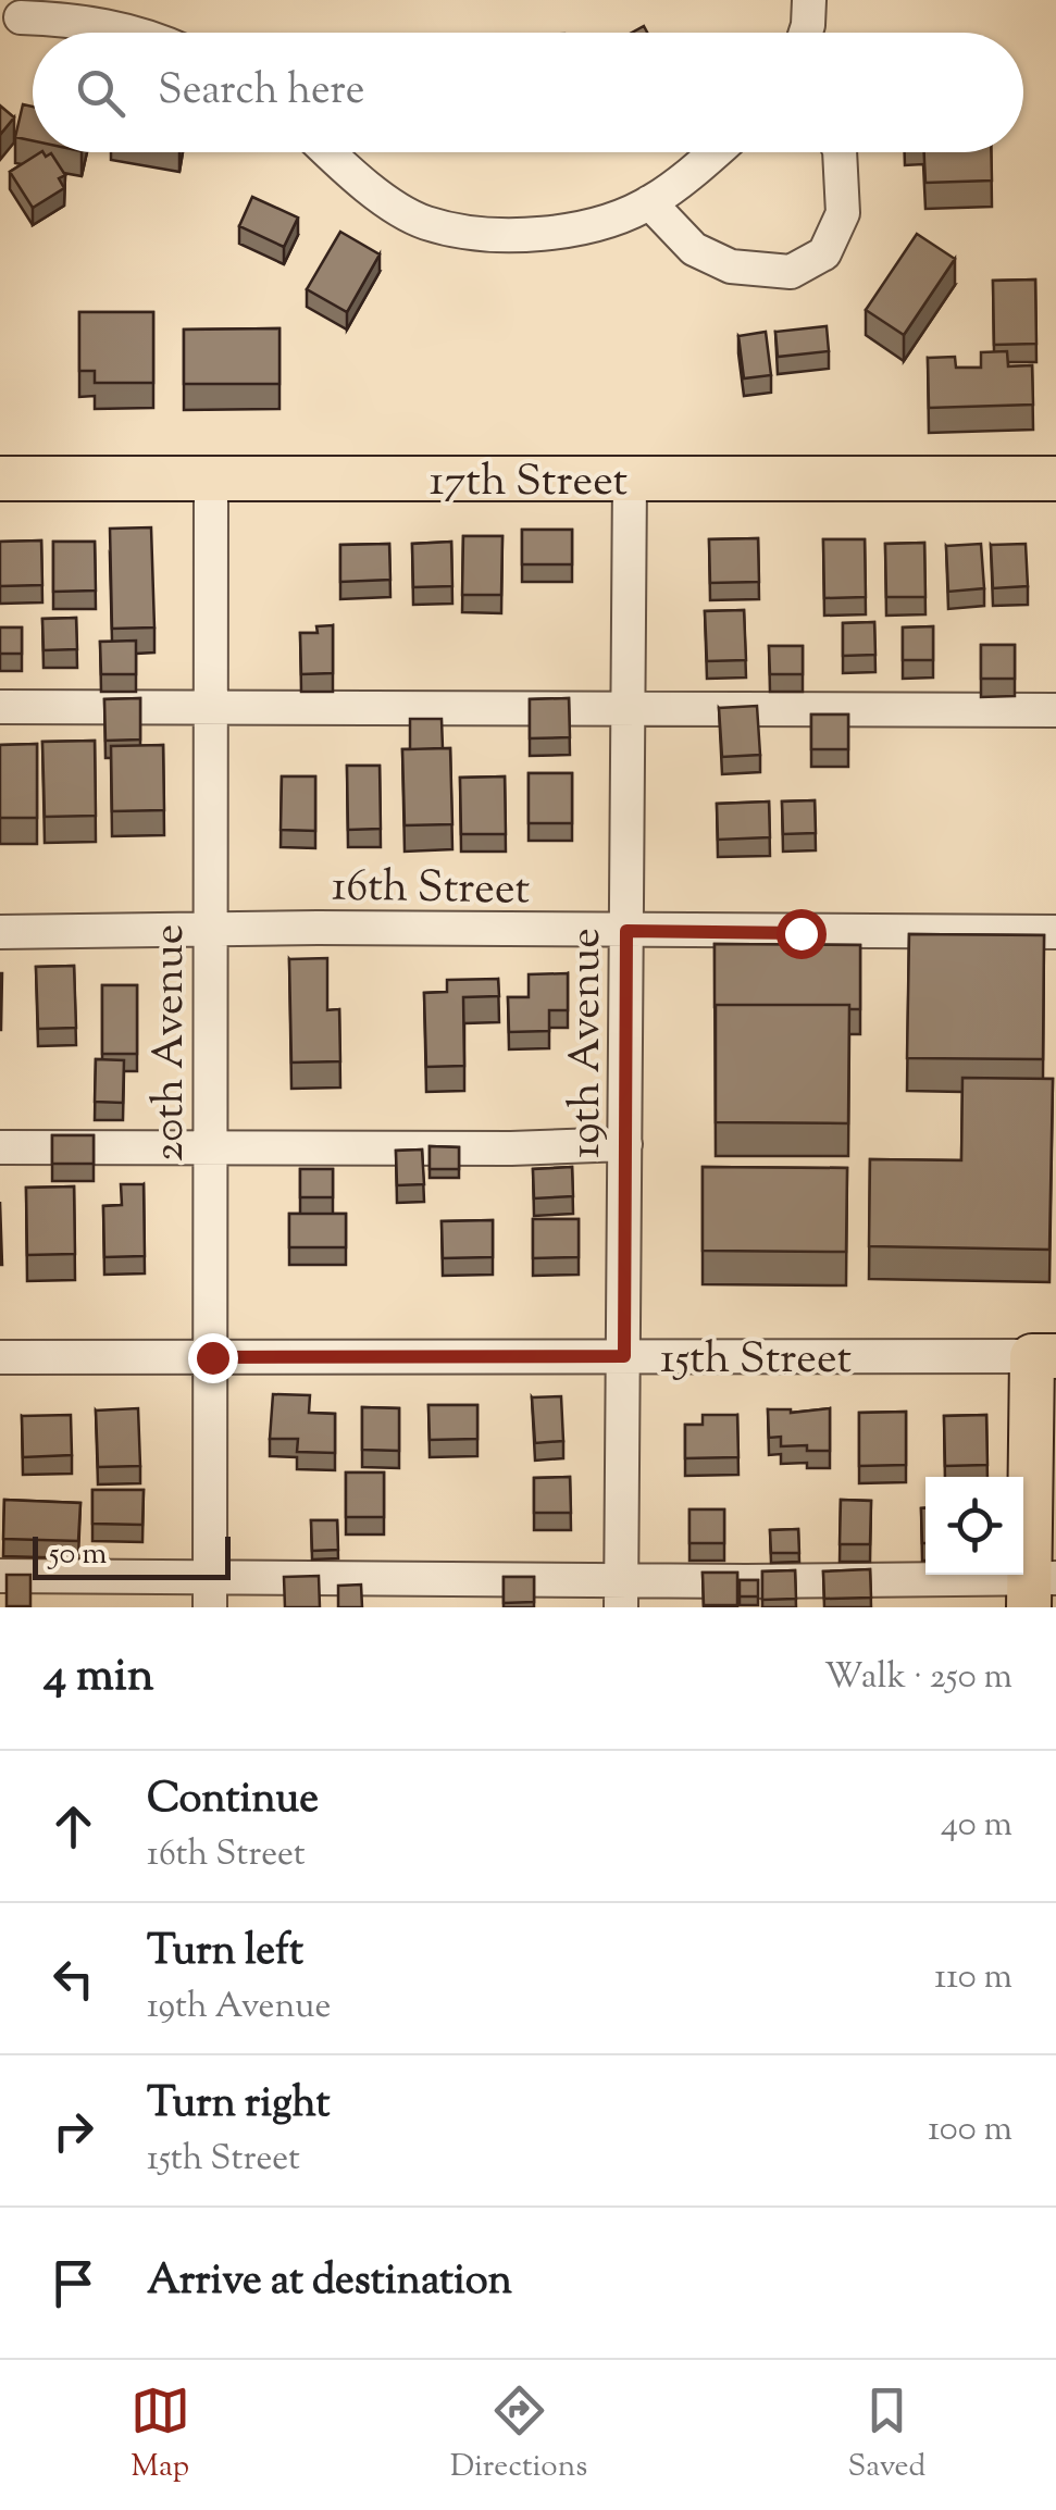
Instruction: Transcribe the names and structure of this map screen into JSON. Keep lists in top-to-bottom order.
{
  "streets": {
    "main road": ["17th Street"],
    "street": [
      "16th Street",
      "20th Avenue",
      "19th Avenue",
      "15th Street"
    ]
  },
  "crossings": [
    ["17th Street", "20th Avenue"],
    ["17th Street", "19th Avenue"],
    ["16th Street", "20th Avenue"],
    ["16th Street", "19th Avenue"],
    ["20th Avenue", "15th Street"],
    ["19th Avenue", "15th Street"]
  ],
  "scale_bar": "50 m",
  "page": {
    "search": "Search here",
    "scale": "50 m",
    "heading": ["4 min", "Walk · 250 m"],
    "list": [
      ["Continue", "16th Street", "40 m"],
      ["Turn left", "19th Avenue", "110 m"],
      ["Turn right", "15th Street", "100 m"],
      "Arrive at destination"
    ],
    "nav": ["Map", "Directions", "Saved"]
  }
}
